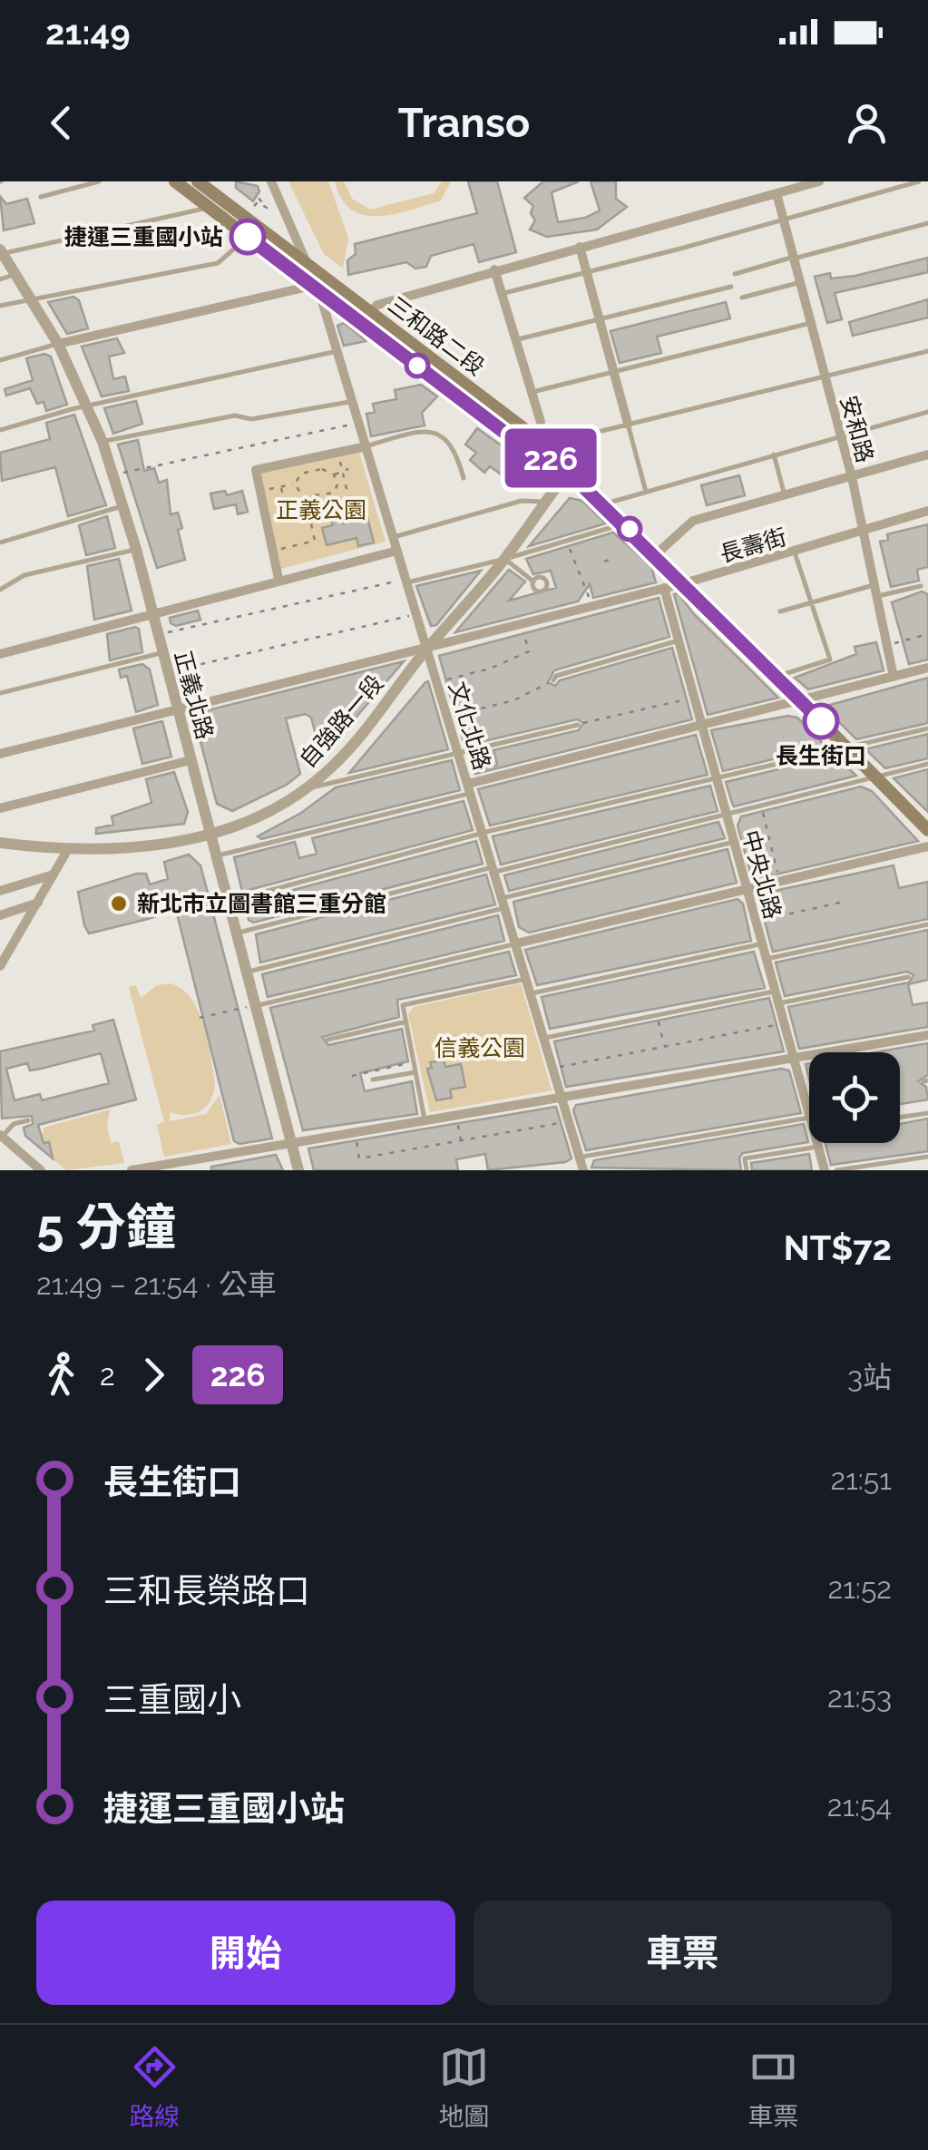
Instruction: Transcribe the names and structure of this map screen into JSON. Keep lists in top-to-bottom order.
{
  "streets": {
    "main road": ["三和路二段"],
    "street": [
      "安和路",
      "長壽街",
      "正義北路",
      "自強路一段",
      "文化北路",
      "中央北路"
    ]
  },
  "crossings": [
    ["三和路二段", "長壽街"],
    ["三和路二段", "自強路一段"],
    ["三和路二段", "文化北路"],
    ["安和路", "長壽街"],
    ["長壽街", "正義北路"],
    ["長壽街", "自強路一段"],
    ["長壽街", "文化北路"],
    ["長壽街", "中央北路"],
    ["正義北路", "自強路一段"],
    ["自強路一段", "文化北路"]
  ],
  "parks": ["正義公園", "信義公園"],
  "places": ["捷運三重國小站", "長生街口", "新北市立圖書館三重分館"],
  "lines": ["bus line 226"],
  "page": {
    "status": "21:49",
    "header": "Transo",
    "on_map": "226",
    "heading": ["5 分鐘", "21:49 – 21:54 · 公車", "NT$72"],
    "legs": ["2", "226", "3站"],
    "list": [
      {
        "name": "長生街口",
        "value": "21:51"
      },
      {
        "name": "三和長榮路口",
        "value": "21:52"
      },
      {
        "name": "三重國小",
        "value": "21:53"
      },
      {
        "name": "捷運三重國小站",
        "value": "21:54"
      }
    ],
    "buttons": ["開始", "車票"],
    "tabs": ["路線", "地圖", "車票"]
  }
}
